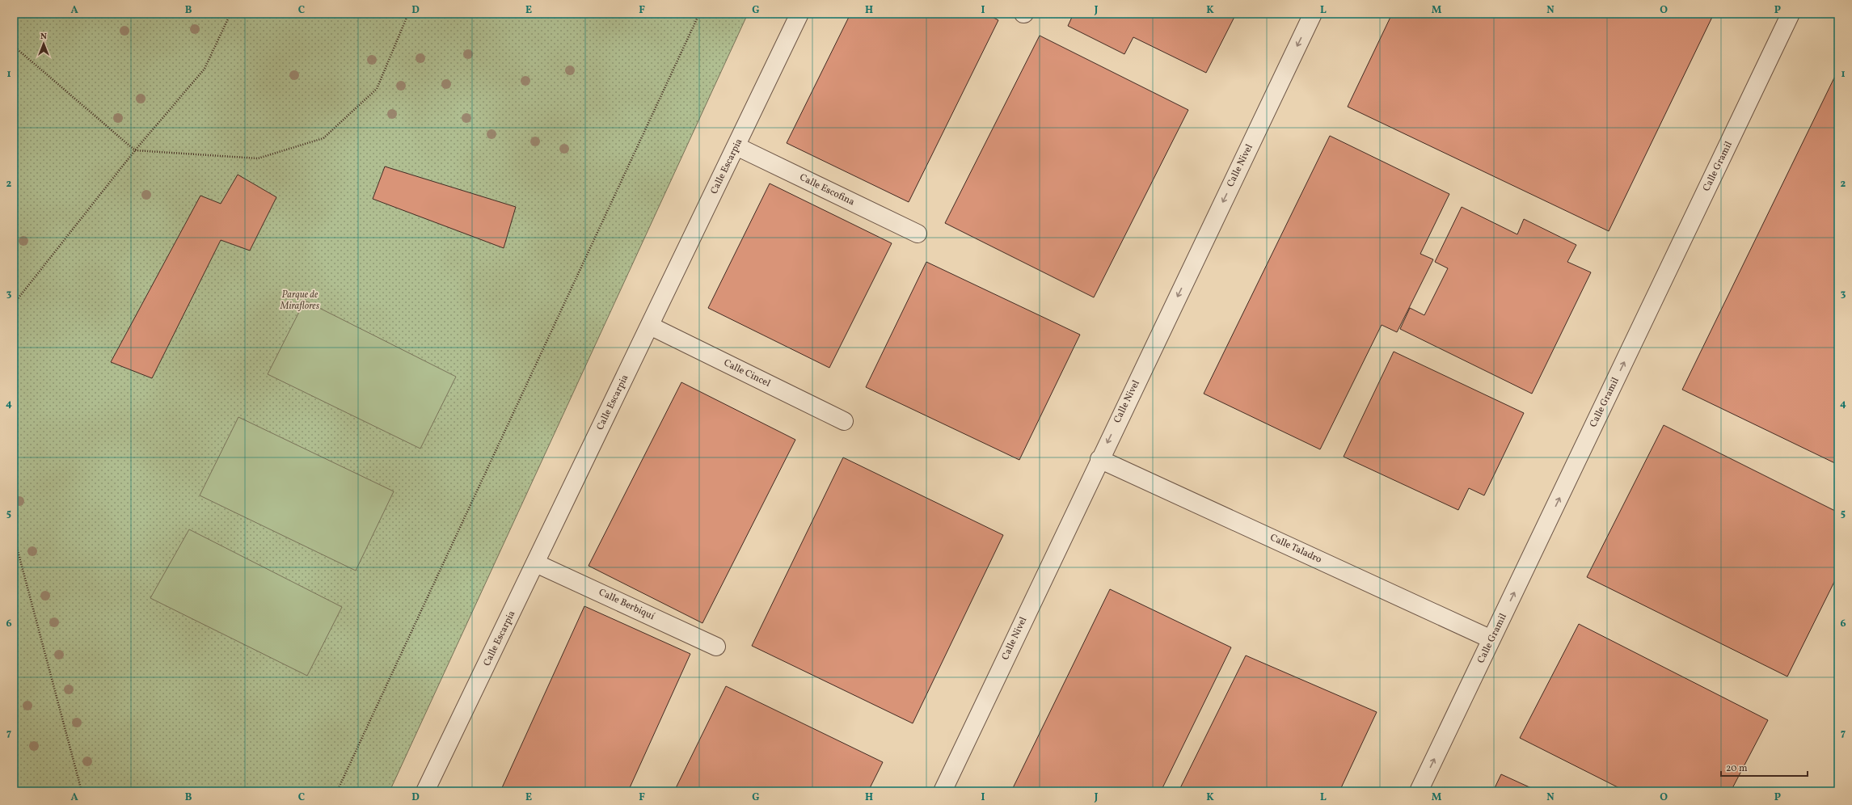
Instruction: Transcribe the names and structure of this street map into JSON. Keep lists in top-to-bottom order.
{
  "streets": {
    "street": [
      "Calle Nivel",
      "Calle Escarpia",
      "Calle Gramil",
      "Calle Escofina",
      "Calle Cincel",
      "Calle Taladro",
      "Calle Berbiquí"
    ]
  },
  "crossings": [
    ["Calle Nivel", "Calle Taladro"],
    ["Calle Escarpia", "Calle Escofina"],
    ["Calle Escarpia", "Calle Cincel"],
    ["Calle Escarpia", "Calle Berbiquí"],
    ["Calle Gramil", "Calle Taladro"]
  ],
  "one_way": ["Calle Nivel", "Calle Gramil"],
  "parks": ["Parque de Miraflores"],
  "scale_bar": "20 m",
  "north": "top",
  "grid": {
    "columns": [
      "A",
      "B",
      "C",
      "D",
      "E",
      "F",
      "G",
      "H",
      "I",
      "J",
      "K",
      "L",
      "M",
      "N",
      "O",
      "P"
    ],
    "rows": [
      "1",
      "2",
      "3",
      "4",
      "5",
      "6",
      "7"
    ]
  }
}
